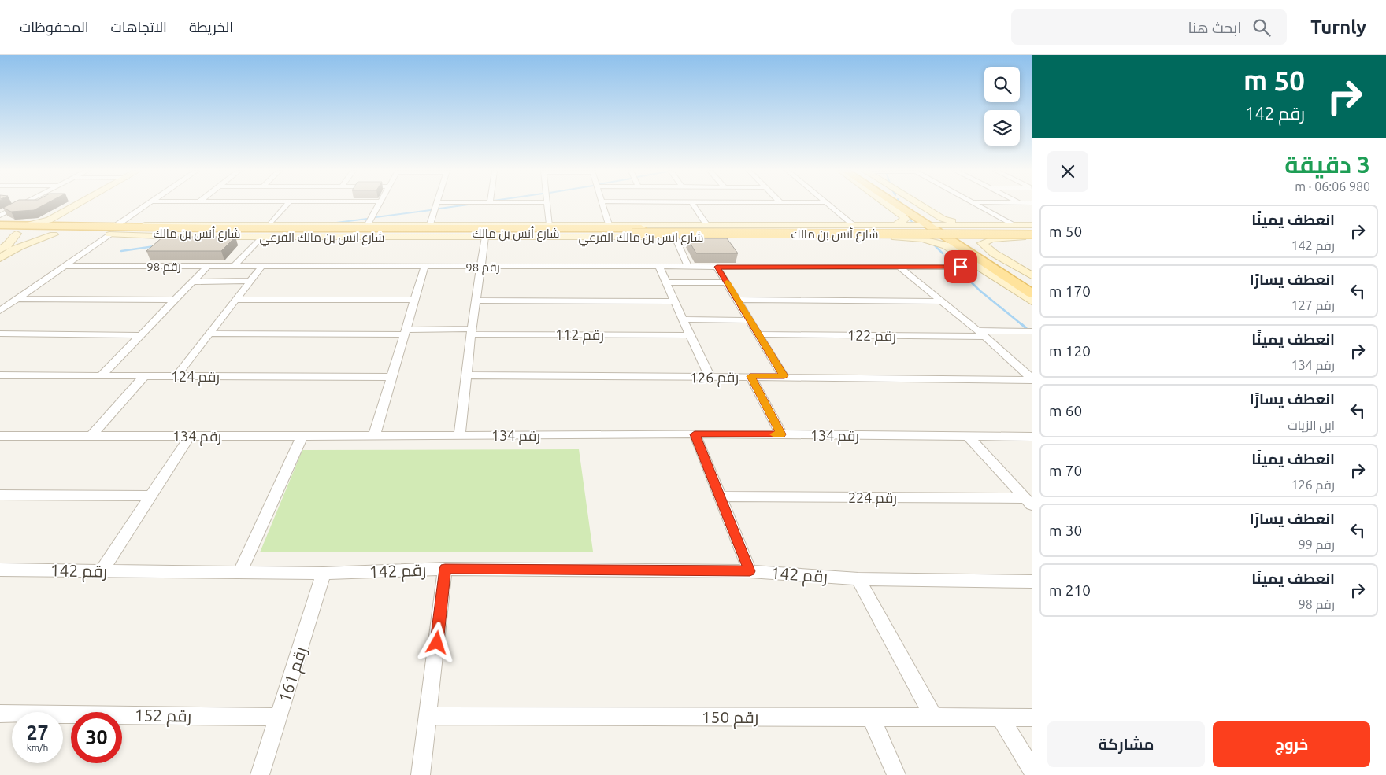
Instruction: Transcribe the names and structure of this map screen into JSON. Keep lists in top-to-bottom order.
{
  "streets": {
    "main road": ["شارع أنس بن مالك"],
    "street": [
      "شارع انس بن مالك الفرعي",
      "رقم 98",
      "رقم 112",
      "رقم 122",
      "رقم 124",
      "رقم 126",
      "رقم 134",
      "رقم 224",
      "رقم 142",
      "رقم 161",
      "رقم 152",
      "رقم 150"
    ]
  },
  "crossings": [
    ["شارع أنس بن مالك", "شارع انس بن مالك الفرعي"],
    ["رقم 142", "رقم 161"],
    ["رقم 161", "رقم 152"]
  ],
  "page": {
    "header": "Turnly",
    "search": "ابحث هنا",
    "nav": ["الخريطة", "الاتجاهات", "المحفوظات"],
    "turn": ["50 m", "رقم 142"],
    "heading": ["3 دقيقة", "980 m · 06:06"],
    "list": [
      {
        "name": "انعطف يمينًا",
        "note": "رقم 142",
        "value": "50 m"
      },
      {
        "name": "انعطف يسارًا",
        "note": "رقم 127",
        "value": "170 m"
      },
      {
        "name": "انعطف يمينًا",
        "note": "رقم 134",
        "value": "120 m"
      },
      {
        "name": "انعطف يسارًا",
        "note": "ابن الزيات",
        "value": "60 m"
      },
      {
        "name": "انعطف يمينًا",
        "note": "رقم 126",
        "value": "70 m"
      },
      {
        "name": "انعطف يسارًا",
        "note": "رقم 99",
        "value": "30 m"
      },
      {
        "name": "انعطف يمينًا",
        "note": "رقم 98",
        "value": "210 m"
      }
    ],
    "speed": "27 km/h",
    "limit": "30",
    "buttons": ["خروج", "مشاركة"]
  }
}
